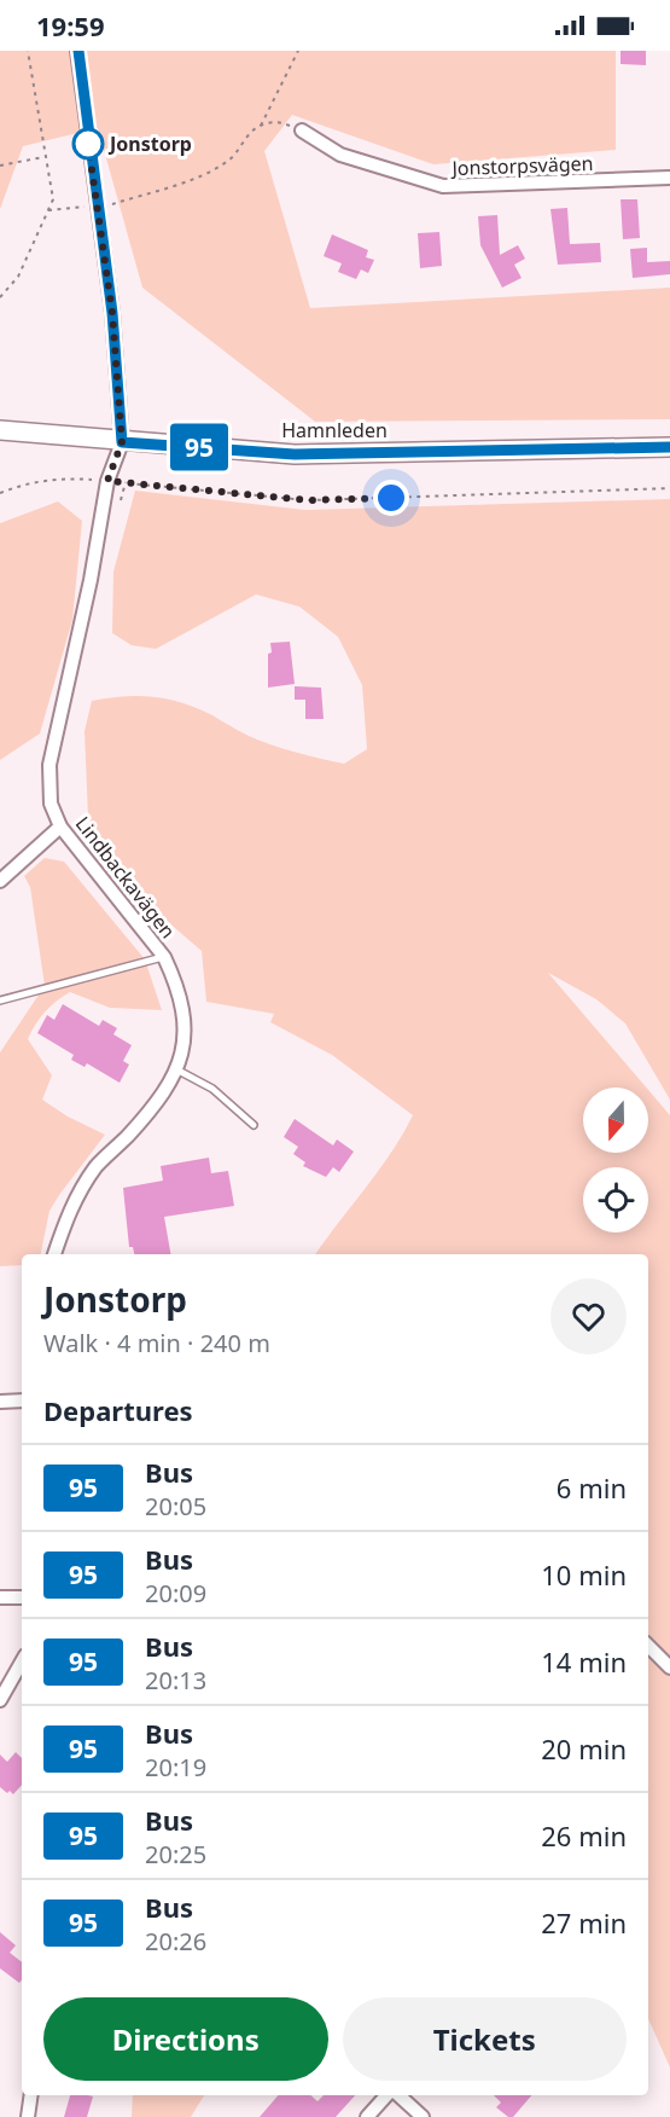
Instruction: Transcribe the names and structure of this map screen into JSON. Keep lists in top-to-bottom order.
{
  "streets": {
    "main road": ["Hamnleden"],
    "street": ["Jonstorpsvägen", "Lindbackavägen"]
  },
  "crossings": [
    ["Hamnleden", "Lindbackavägen"]
  ],
  "places": ["Jonstorp"],
  "lines": ["bus line 95"],
  "north": "bottom",
  "page": {
    "status": "19:59",
    "on_map": "95",
    "heading": [
      ["Jonstorp", "Walk · 4 min · 240 m"],
      "Departures"
    ],
    "list": [
      {
        "mark": "95",
        "name": "Bus",
        "note": "20:05",
        "value": "6 min"
      },
      {
        "mark": "95",
        "name": "Bus",
        "note": "20:09",
        "value": "10 min"
      },
      {
        "mark": "95",
        "name": "Bus",
        "note": "20:13",
        "value": "14 min"
      },
      {
        "mark": "95",
        "name": "Bus",
        "note": "20:19",
        "value": "20 min"
      },
      {
        "mark": "95",
        "name": "Bus",
        "note": "20:25",
        "value": "26 min"
      },
      {
        "mark": "95",
        "name": "Bus",
        "note": "20:26",
        "value": "27 min"
      }
    ],
    "buttons": ["Directions", "Tickets"]
  }
}
